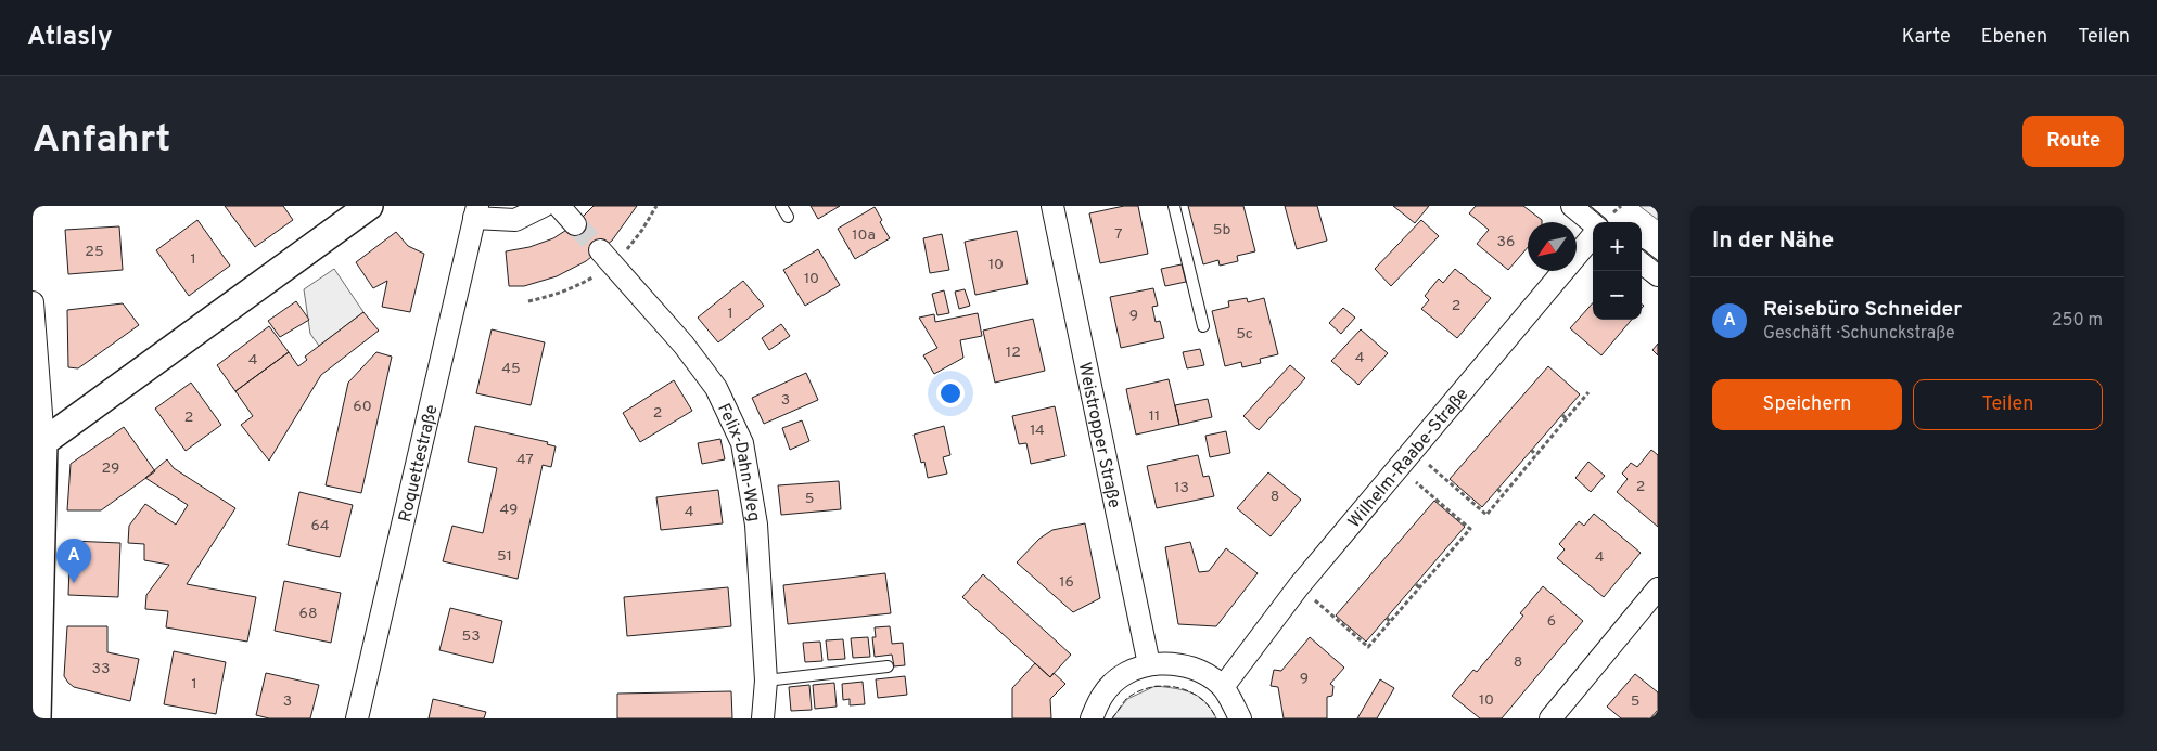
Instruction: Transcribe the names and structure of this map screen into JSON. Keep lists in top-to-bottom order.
{
  "streets": {
    "street": [
      "Weistropper Straße",
      "Wilhelm-Raabe-Straße",
      "Roquettestraße",
      "Felix-Dahn-Weg"
    ]
  },
  "house_numbers": [
    "5b",
    "7",
    "10a",
    "36",
    "25",
    "1",
    "10",
    "10",
    "2",
    "1",
    "9",
    "5c",
    "12",
    "4",
    "4",
    "45",
    "3",
    "60",
    "2",
    "11",
    "2",
    "14",
    "47",
    "29",
    "2",
    "13",
    "8",
    "5",
    "49",
    "4",
    "64",
    "51",
    "4",
    "16",
    "68",
    "6",
    "53",
    "8",
    "33",
    "9",
    "1",
    "10",
    "3",
    "5"
  ],
  "north": "bottom left",
  "page": {
    "header": "Atlasly",
    "nav": ["Karte", "Ebenen", "Teilen"],
    "buttons": [
      "Route",
      ["Speichern", "Teilen"]
    ],
    "title": "Anfahrt",
    "heading": "In der Nähe",
    "map_buttons": ["+", "−"],
    "list": [
      {
        "mark": "A",
        "name": "Reisebüro Schneider",
        "note": "Geschäft · Schunckstraße",
        "value": "250 m"
      }
    ],
    "pins": "A"
  }
}
